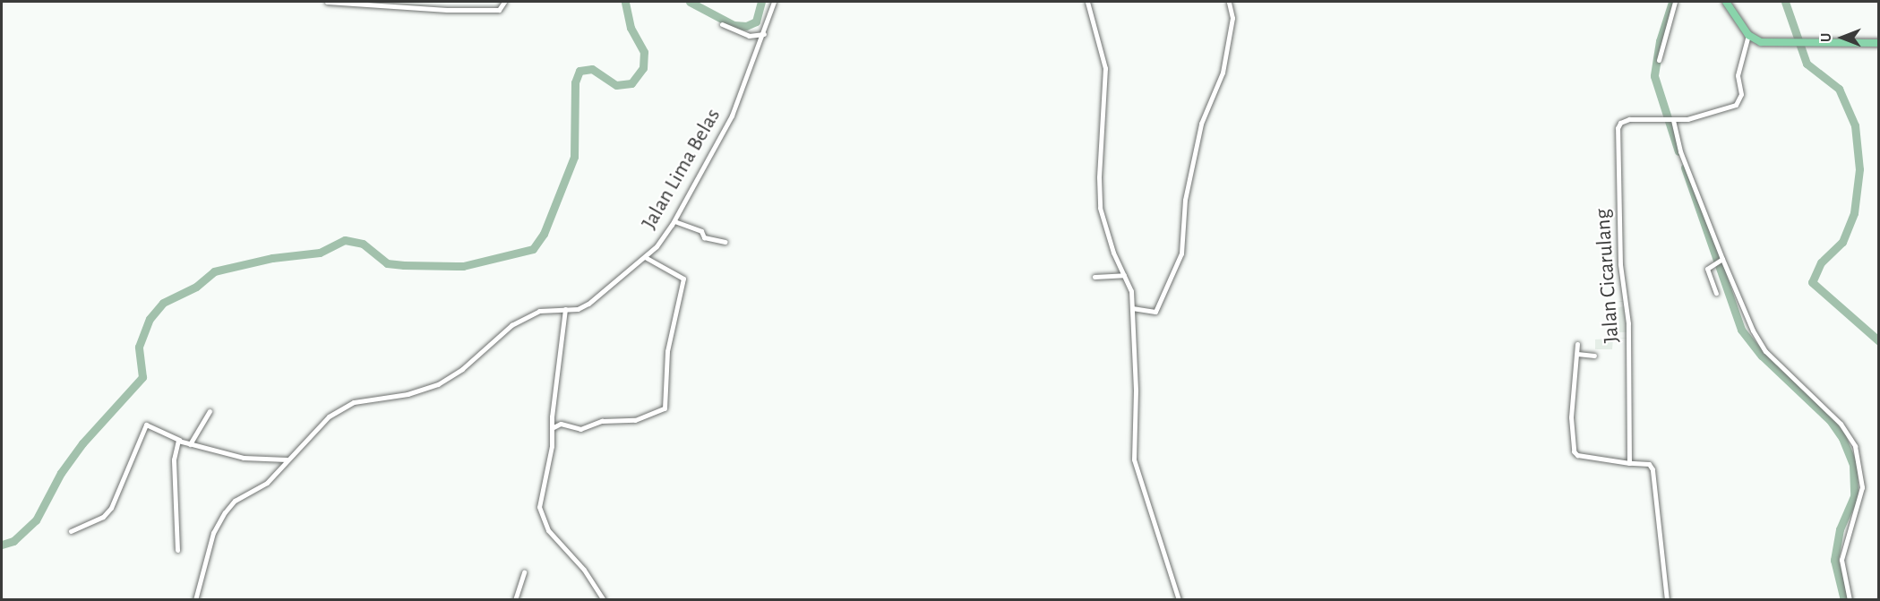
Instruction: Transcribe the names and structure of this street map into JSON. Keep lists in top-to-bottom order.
{
  "streets": {
    "street": ["Jalan Lima Belas", "Jalan Cicarulang"]
  },
  "north": "left"
}
